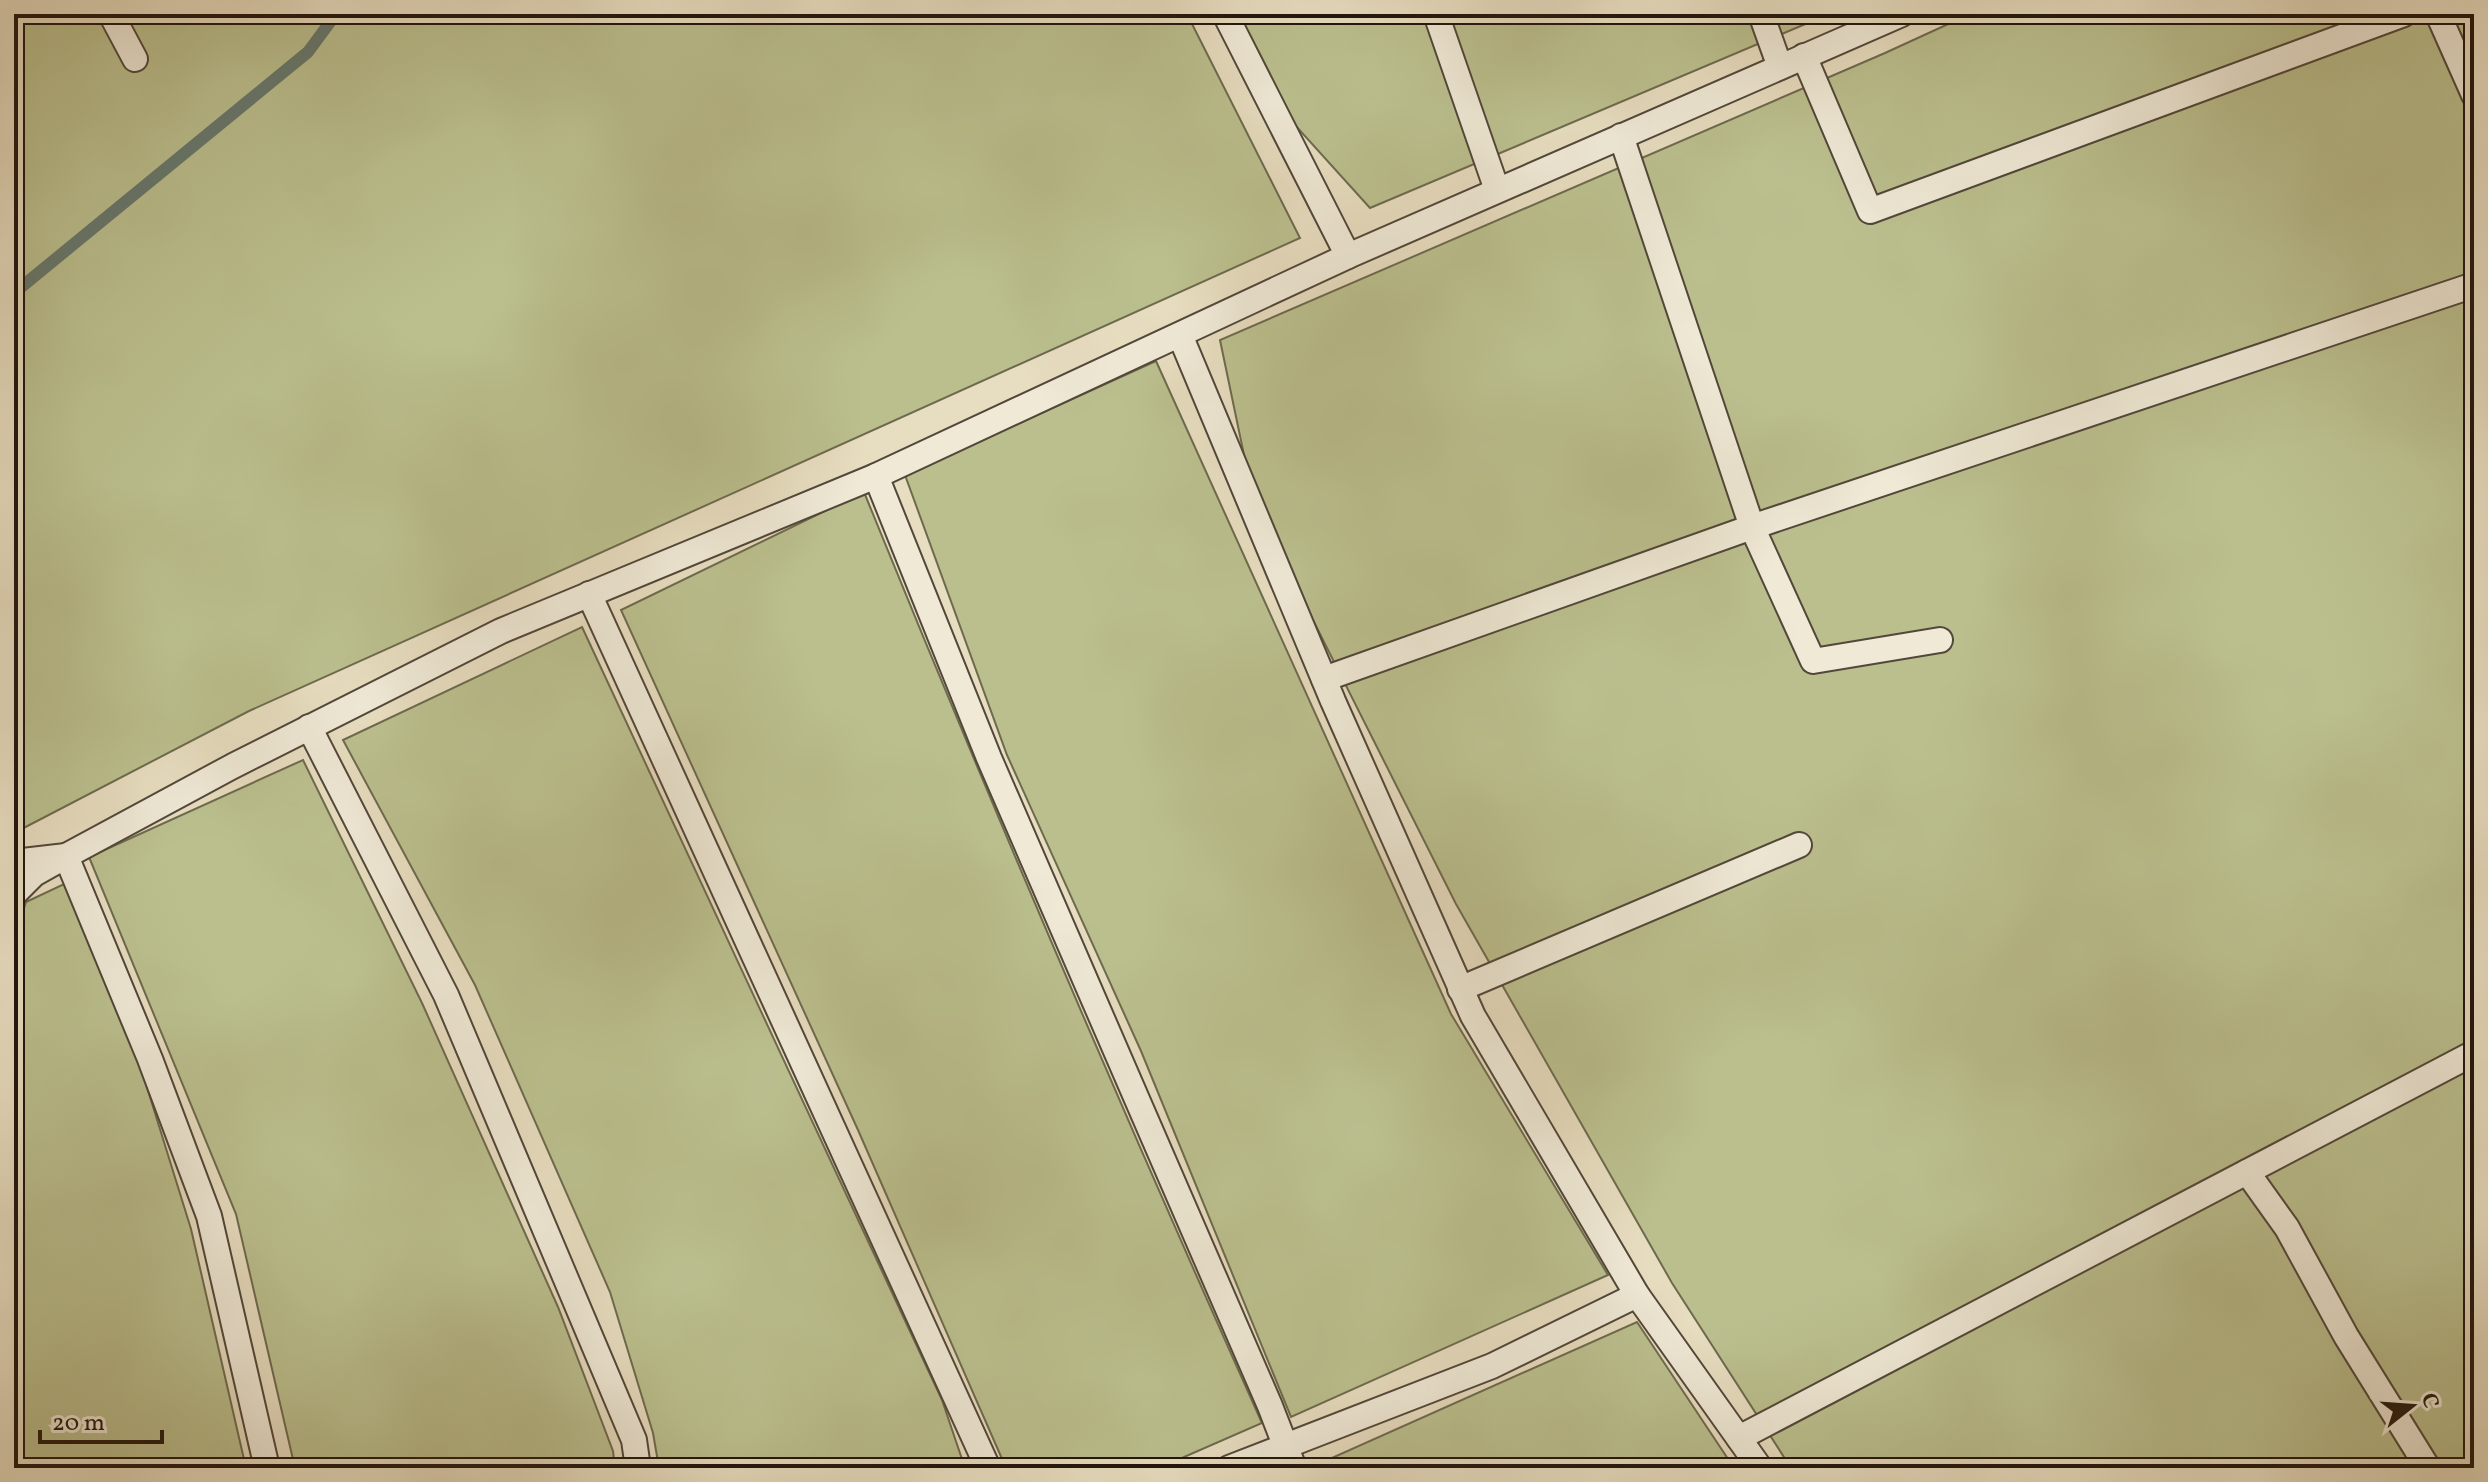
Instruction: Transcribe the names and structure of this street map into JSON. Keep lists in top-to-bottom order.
{
  "scale_bar": "20 m",
  "north": "right"
}
